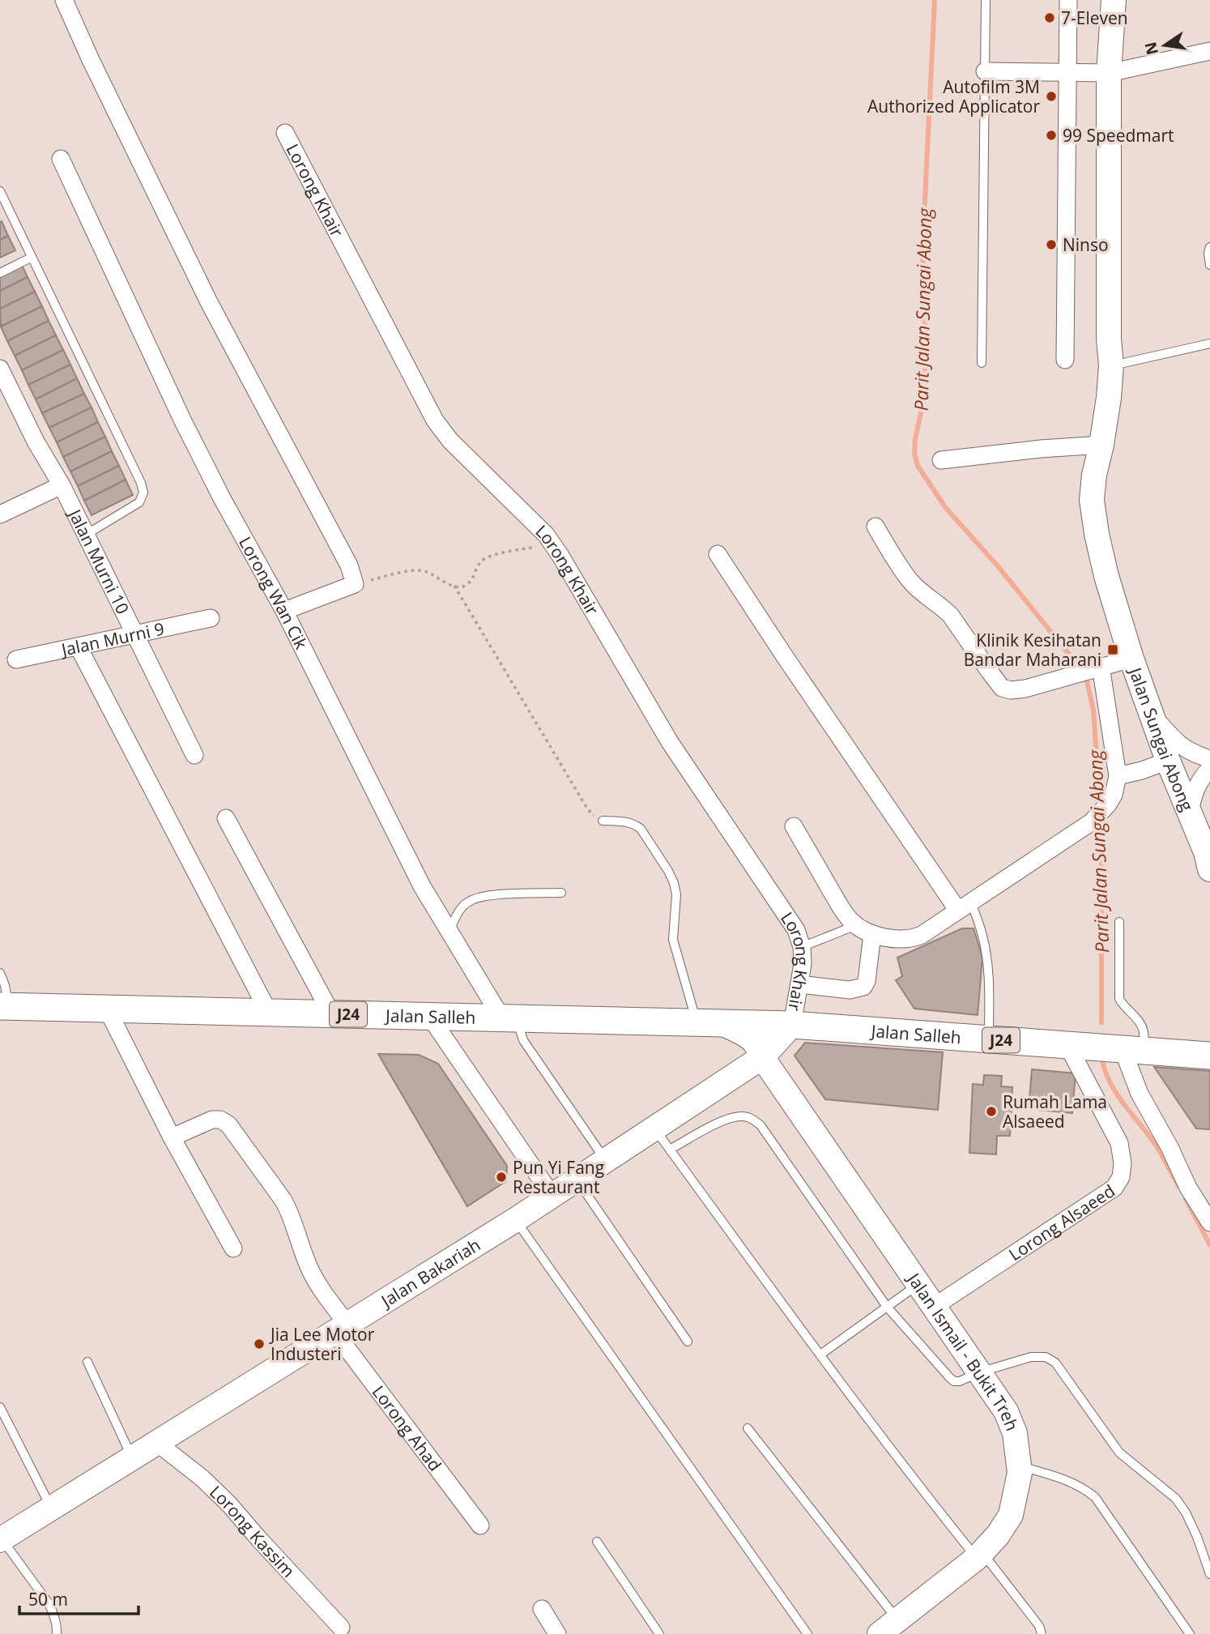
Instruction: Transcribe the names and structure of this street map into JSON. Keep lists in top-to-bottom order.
{
  "streets": {
    "main road": ["J24", "Jalan Salleh"],
    "street": [
      "Lorong Khair",
      "Jalan Murni 10",
      "Lorong Wan Cik",
      "Jalan Murni 9",
      "Jalan Sungai Abong",
      "Lorong Alsaeed",
      "Jalan Bakariah",
      "Jalan Ismail - Bukit Treh",
      "Lorong Ahad",
      "Lorong Kassim"
    ]
  },
  "crossings": [
    ["Lorong Khair", "J24"],
    ["Lorong Khair", "Jalan Salleh"],
    ["Lorong Khair", "Jalan Bakariah"],
    ["Jalan Murni 10", "Jalan Murni 9"],
    ["Lorong Wan Cik", "Jalan Salleh"],
    ["J24", "Jalan Salleh"],
    ["J24", "Jalan Bakariah"],
    ["Jalan Salleh", "Lorong Alsaeed"],
    ["Jalan Salleh", "Jalan Bakariah"],
    ["Lorong Alsaeed", "Jalan Ismail - Bukit Treh"],
    ["Jalan Bakariah", "Jalan Ismail - Bukit Treh"],
    ["Jalan Bakariah", "Lorong Ahad"],
    ["Jalan Bakariah", "Lorong Kassim"]
  ],
  "water": ["Parit Jalan Sungai Abong"],
  "places": {
    "other": [
      "7-Eleven",
      "Autofilm 3M Authorized Applicator",
      "99 Speedmart",
      "Ninso",
      "Rumah Lama Alsaeed",
      "Pun Yi Fang Restaurant",
      "Jia Lee Motor Industeri"
    ],
    "transit": ["Klinik Kesihatan Bandar Maharani"]
  },
  "scale_bar": "50 m",
  "north": "left"
}
